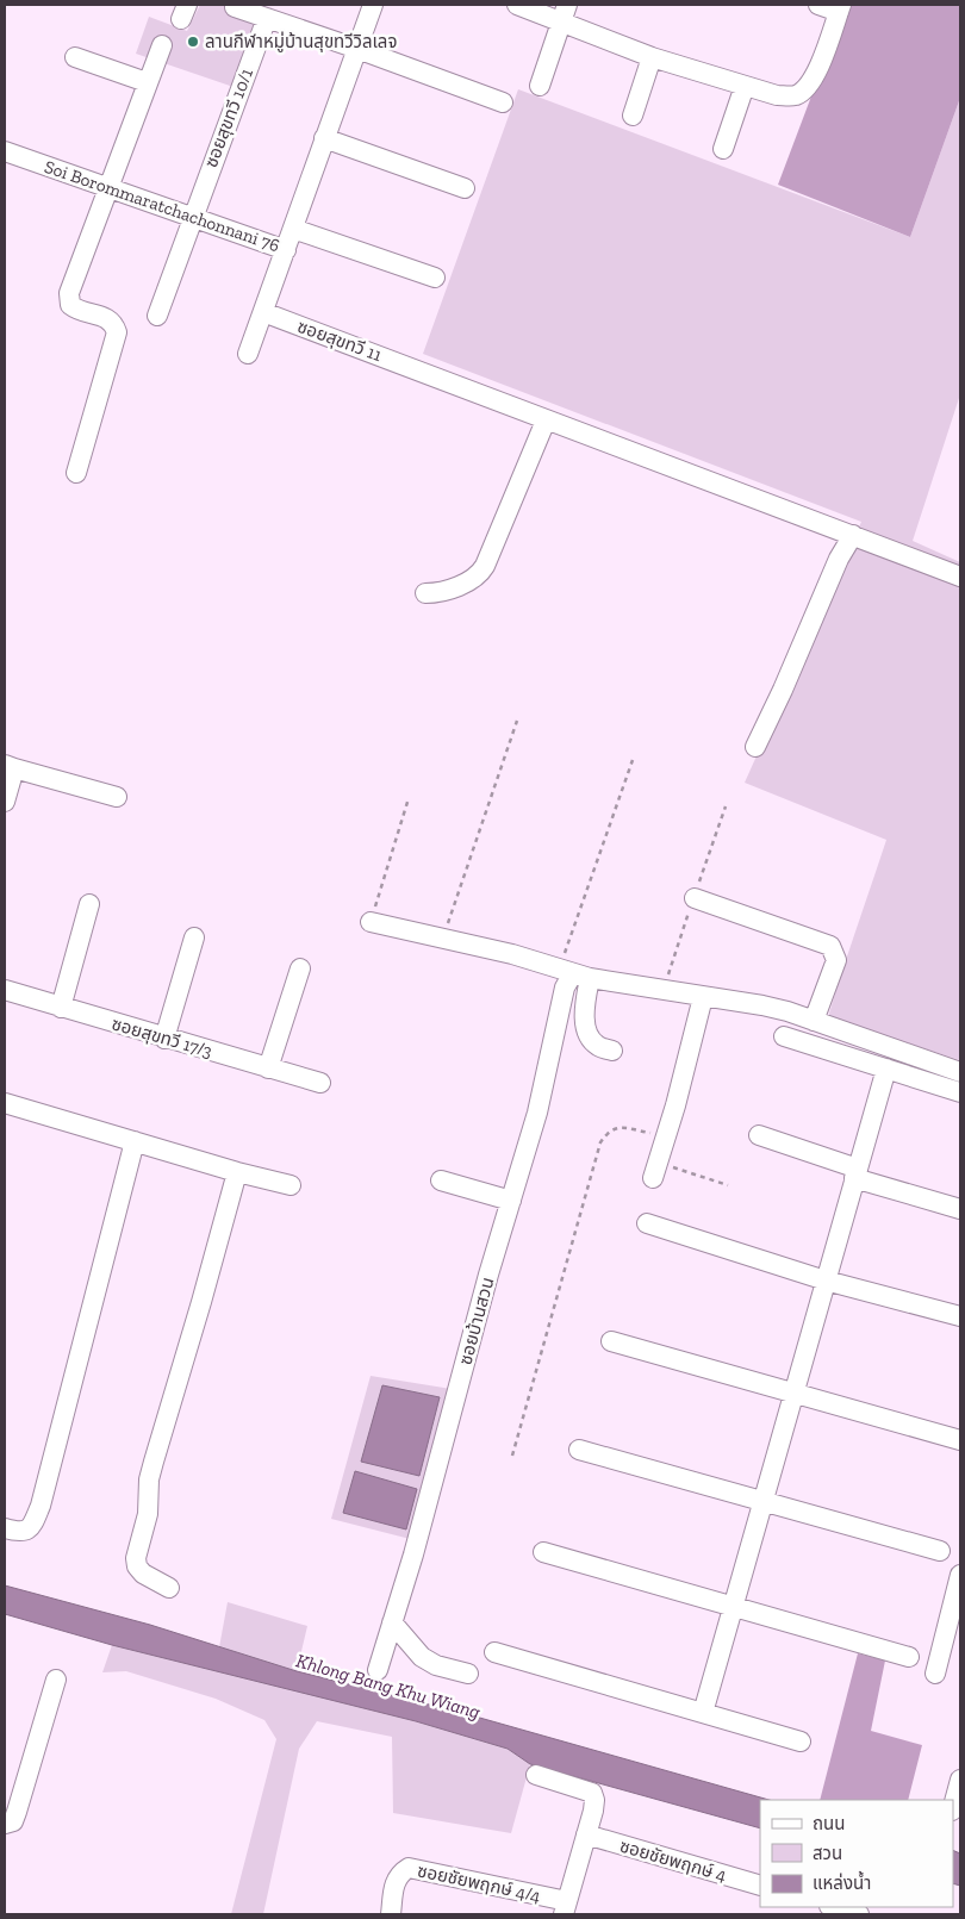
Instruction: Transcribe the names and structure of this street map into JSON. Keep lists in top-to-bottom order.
{
  "streets": {
    "street": [
      "ซอยสุขทวี 10/1",
      "Soi Borommaratchachonnani 76",
      "ซอยสุขทวี 11",
      "ซอยสุขทวี 17/3",
      "ซอยบ้านสวน",
      "ซอยชัยพฤกษ์ 4",
      "ซอยชัยพฤกษ์ 4/4"
    ]
  },
  "crossings": [
    ["ซอยสุขทวี 10/1", "Soi Borommaratchachonnani 76"]
  ],
  "water": ["Khlong Bang Khu Wiang"],
  "places": ["ลานกีฬาหมู่บ้านสุขทวีวิลเลจ"],
  "legend": ["ถนน", "สวน", "แหล่งน้ำ"]
}
